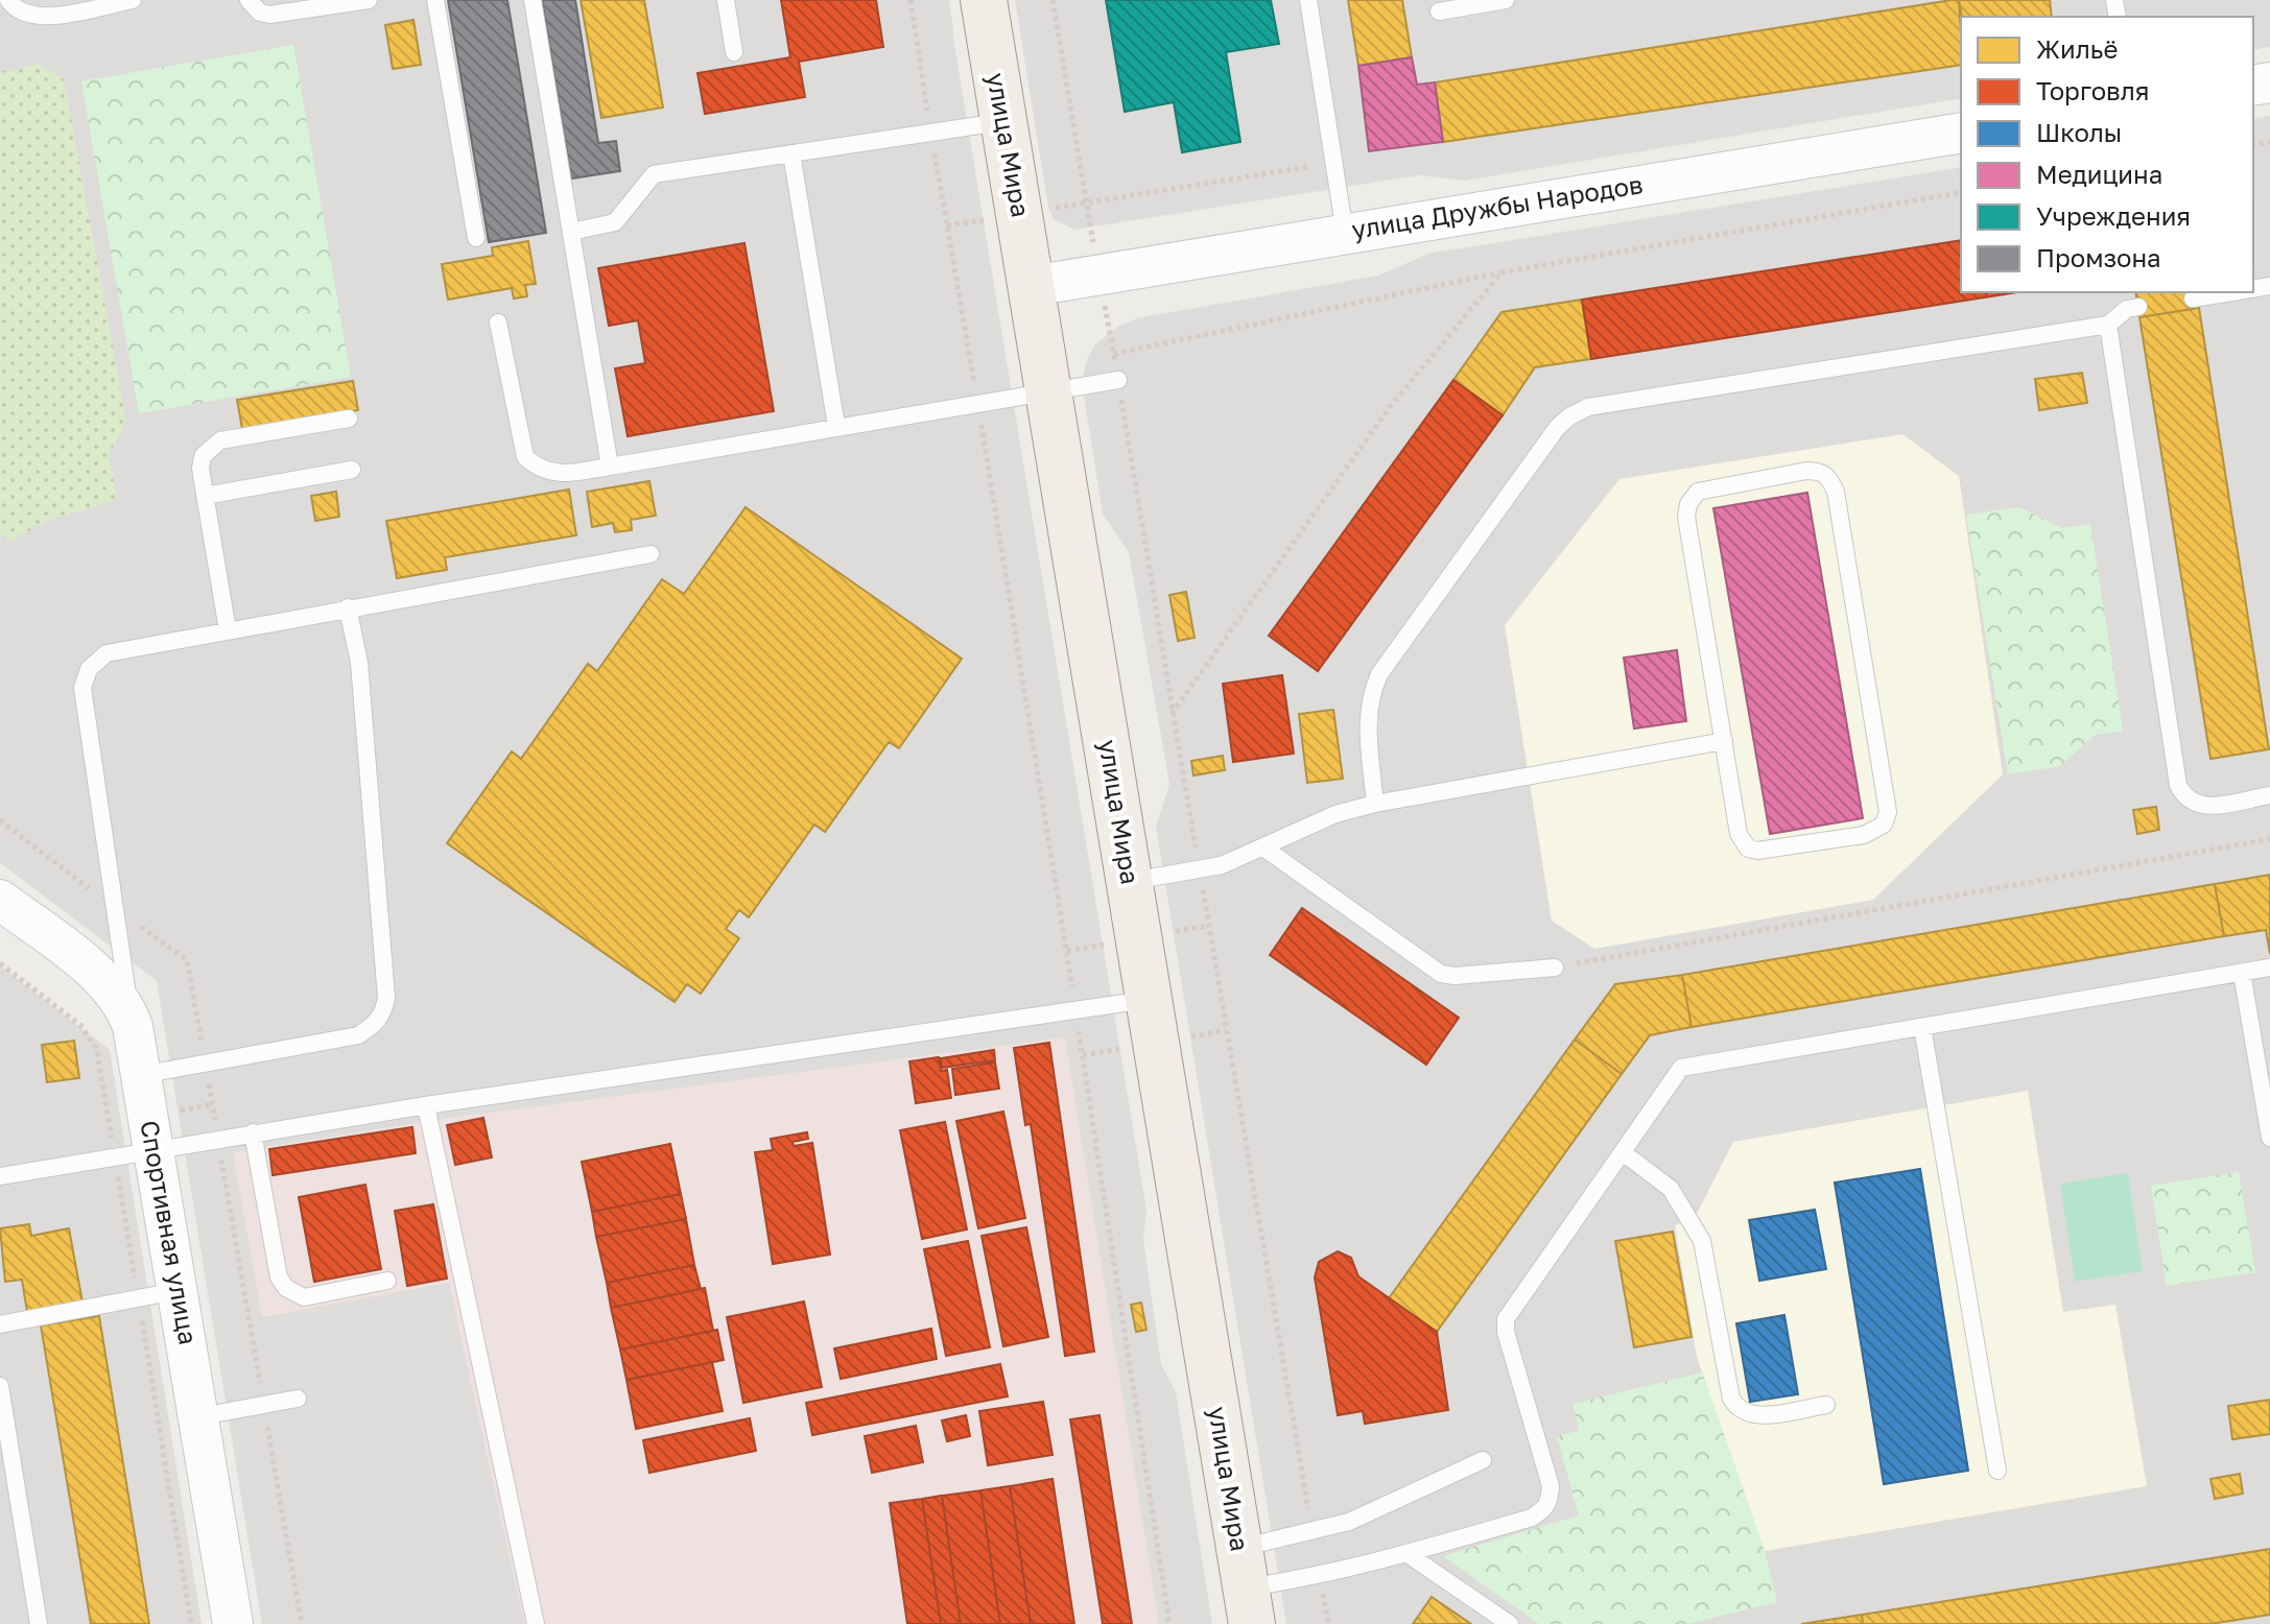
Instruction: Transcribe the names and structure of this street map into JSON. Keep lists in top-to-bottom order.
{
  "streets": {
    "main road": ["улица Мира"],
    "street": ["улица Дружбы Народов", "Спортивная улица"]
  },
  "crossings": [
    ["улица Мира", "улица Дружбы Народов"]
  ],
  "legend": [
    "Жильё",
    "Торговля",
    "Школы",
    "Медицина",
    "Учреждения",
    "Промзона"
  ]
}
